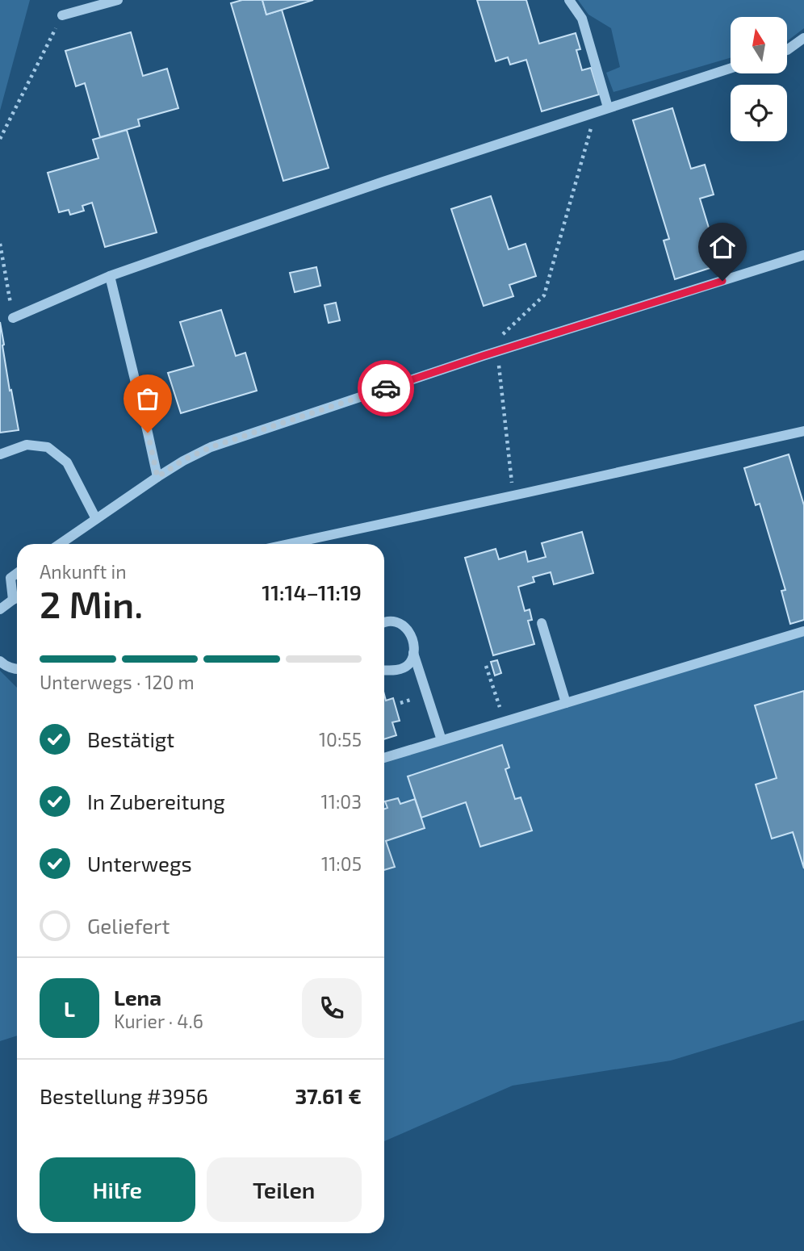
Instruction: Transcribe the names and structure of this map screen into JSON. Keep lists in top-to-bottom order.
{
  "north": "top",
  "page": {
    "heading": ["2 Min.", "Ankunft in", "11:14–11:19"],
    "panel": [
      "Lena",
      "Kurier · 4.6",
      "Bestellung #3956",
      "37.61 €"
    ],
    "bar": "Unterwegs · 120 m",
    "list": [
      ["Bestätigt", "10:55"],
      ["In Zubereitung", "11:03"],
      ["Unterwegs", "11:05"],
      "Geliefert"
    ],
    "round": "L",
    "buttons": ["Hilfe", "Teilen"]
  }
}
